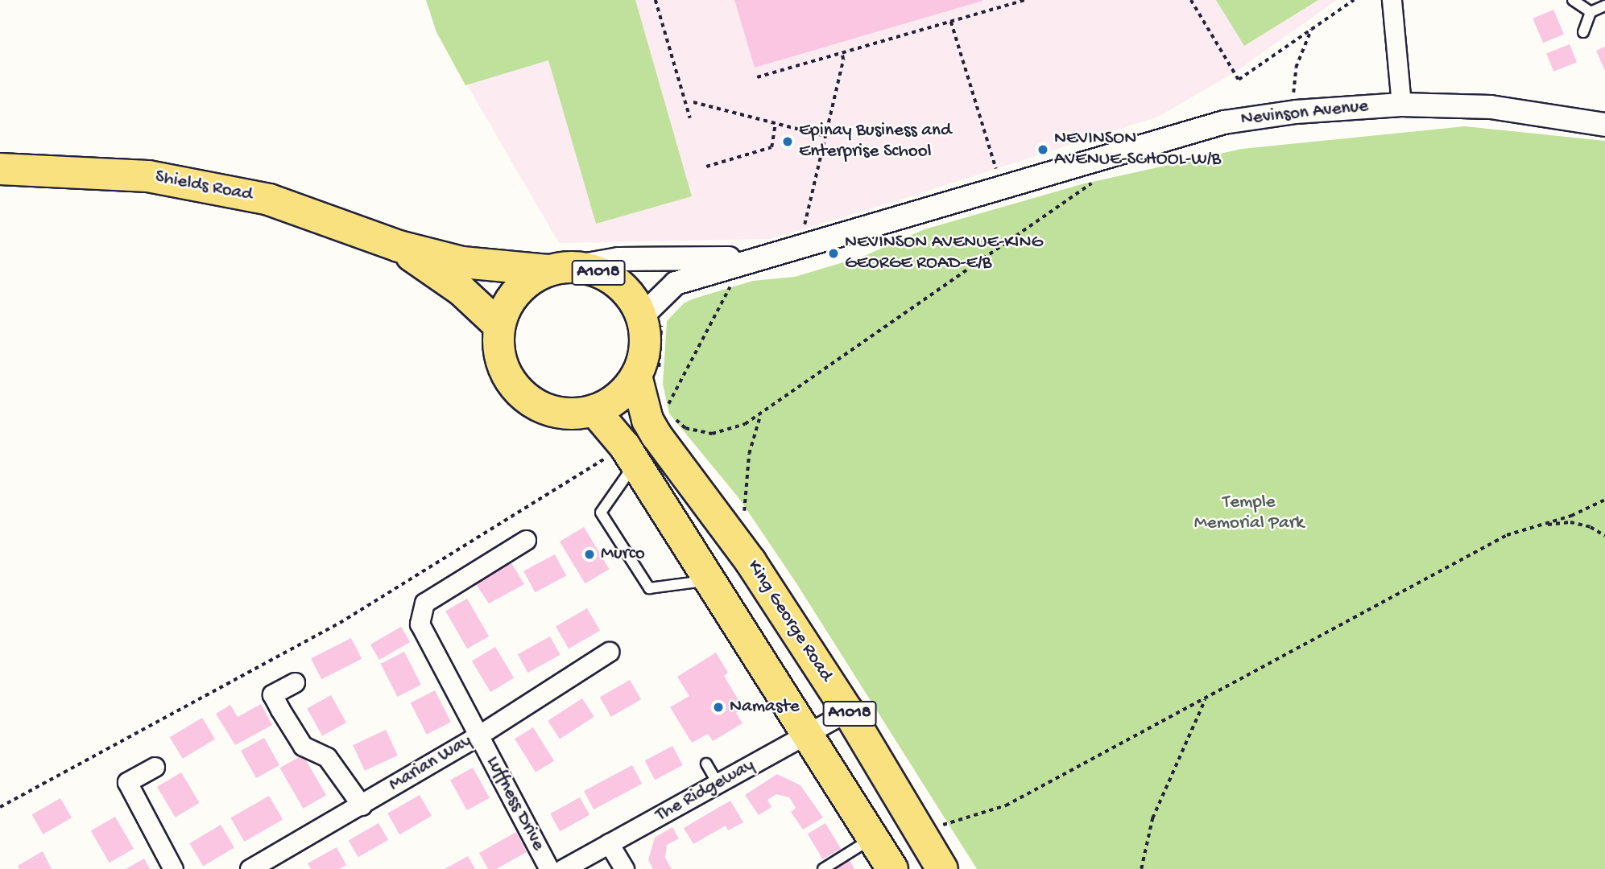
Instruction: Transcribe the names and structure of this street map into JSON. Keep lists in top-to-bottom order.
{
  "streets": {
    "highway": ["Shields Road", "A1018", "King George Road"],
    "street": [
      "Nevinson Avenue",
      "Marian Way",
      "The Ridgeway",
      "Luffness Drive"
    ]
  },
  "crossings": [
    ["Nevinson Avenue", "Shields Road"],
    ["Nevinson Avenue", "A1018"],
    ["Nevinson Avenue", "King George Road"],
    ["Shields Road", "A1018"],
    ["Shields Road", "King George Road"],
    ["A1018", "King George Road"],
    ["A1018", "The Ridgeway"],
    ["King George Road", "The Ridgeway"],
    ["Marian Way", "Luffness Drive"]
  ],
  "parks": ["Temple Memorial Park"],
  "places": [
    "Epinay Business and Enterprise School",
    "NEVINSON AVENUE-SCHOOL-W/B",
    "NEVINSON AVENUE-KING GEORGE ROAD-E/B",
    "Murco",
    "Namaste"
  ]
}
